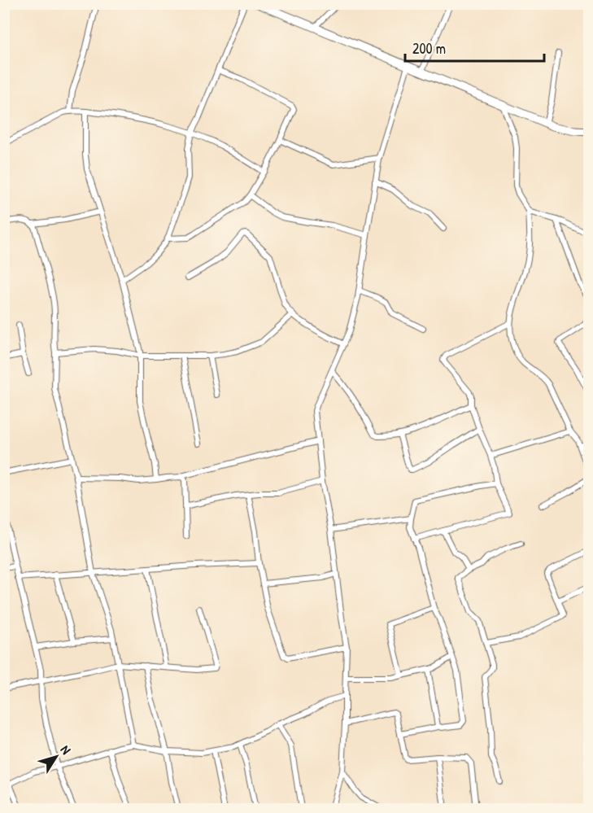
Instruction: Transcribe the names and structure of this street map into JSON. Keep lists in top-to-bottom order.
{
  "scale_bar": "200 m",
  "north": "top right"
}
